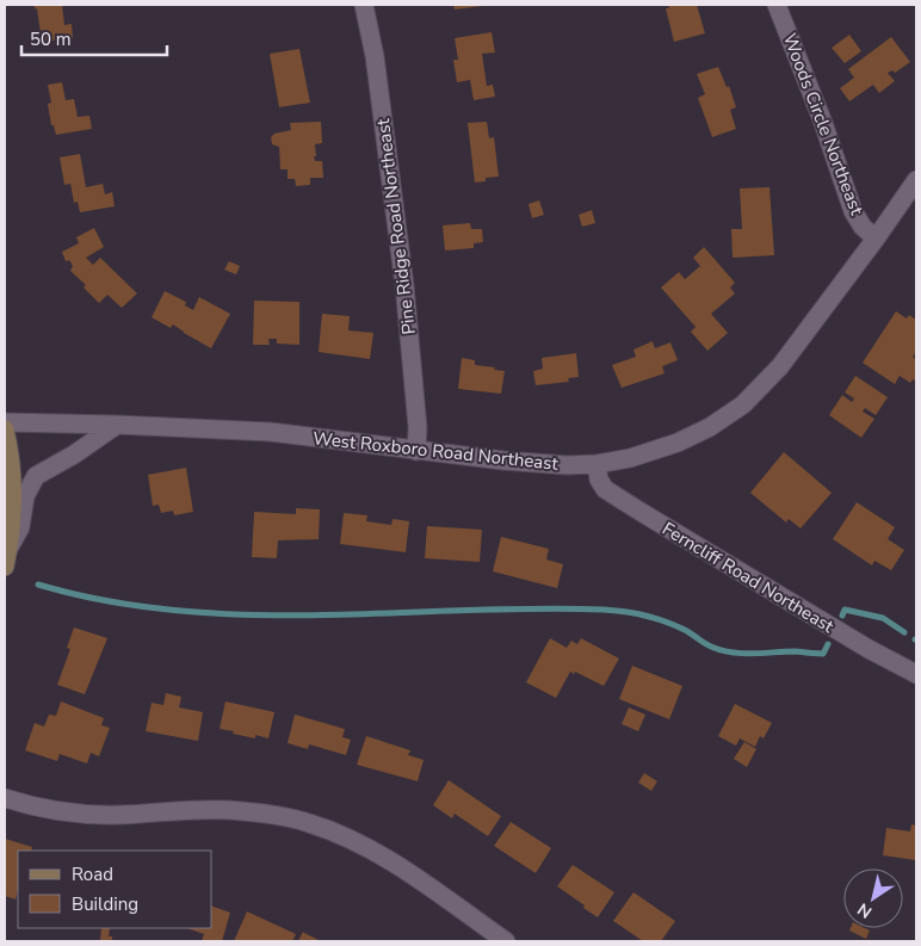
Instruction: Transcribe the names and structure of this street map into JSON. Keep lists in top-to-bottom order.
{
  "streets": {
    "street": [
      "Woods Circle Northeast",
      "Pine Ridge Road Northeast",
      "West Roxboro Road Northeast",
      "Ferncliff Road Northeast"
    ]
  },
  "crossings": [
    ["Woods Circle Northeast", "West Roxboro Road Northeast"],
    ["Pine Ridge Road Northeast", "West Roxboro Road Northeast"],
    ["West Roxboro Road Northeast", "Ferncliff Road Northeast"]
  ],
  "legend": ["Road", "Building"],
  "scale_bar": "50 m",
  "north": "bottom left"
}
